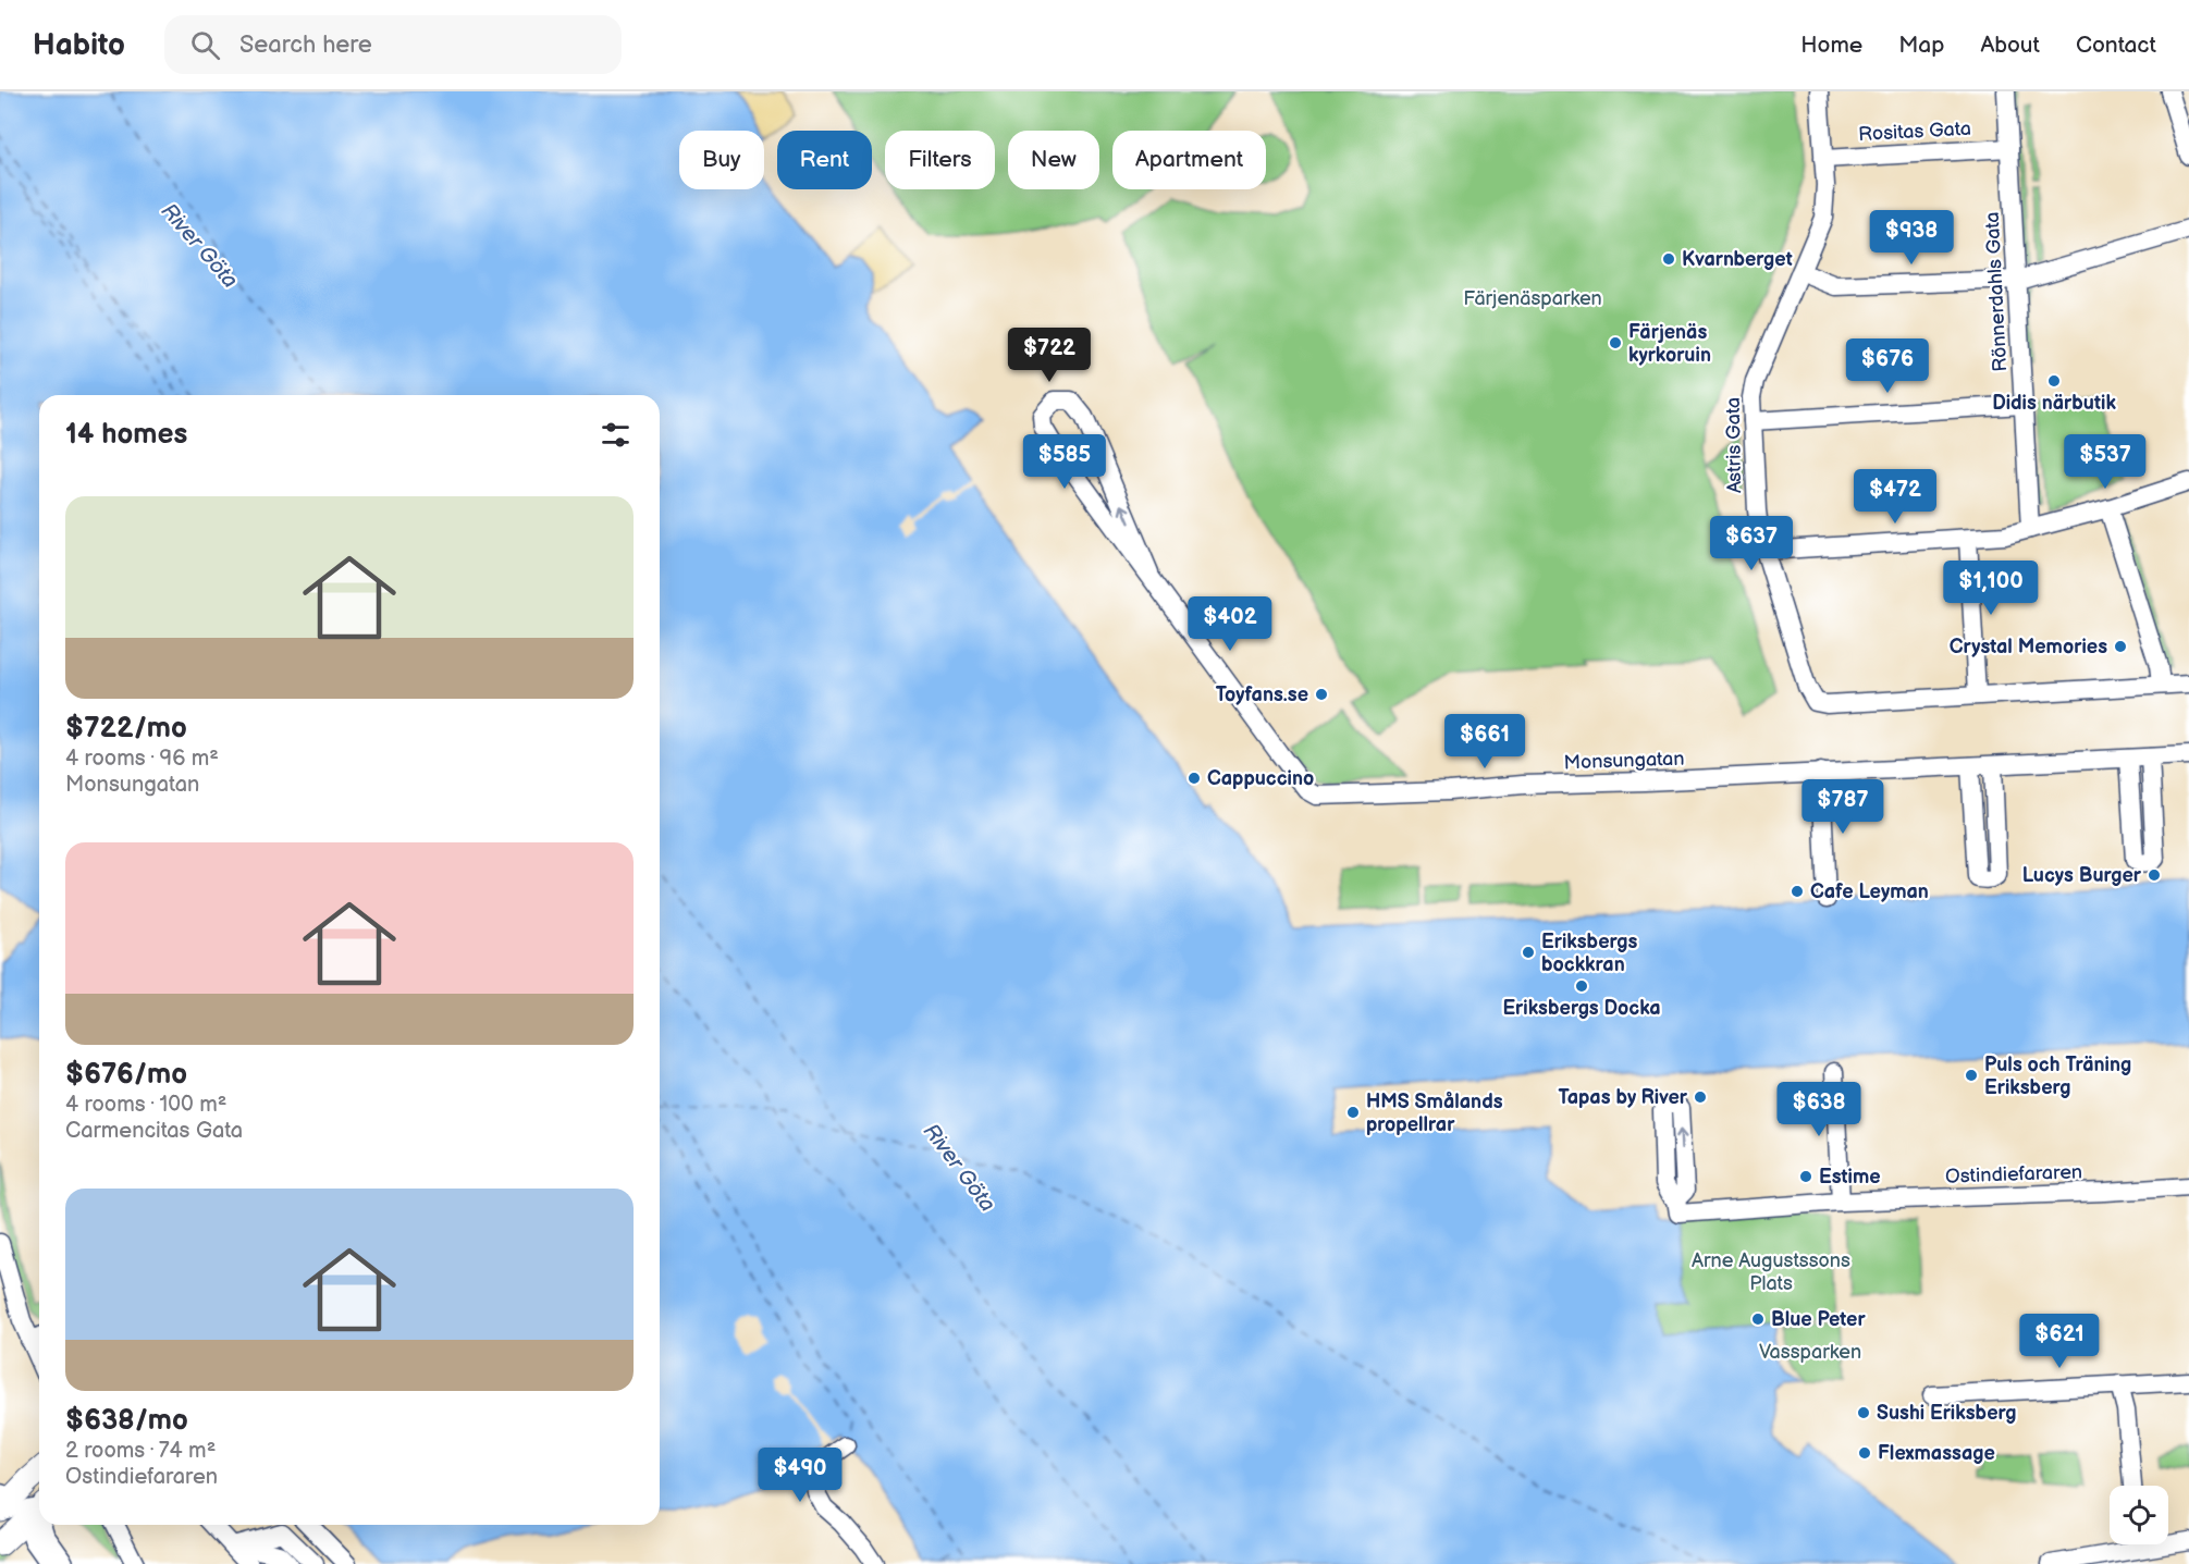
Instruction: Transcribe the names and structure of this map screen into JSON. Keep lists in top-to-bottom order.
{
  "streets": {
    "street": [
      "Rositas Gata",
      "Rönnerdahls Gata",
      "Astris Gata",
      "Monsungatan",
      "Ostindiefararen"
    ]
  },
  "crossings": [
    ["Rositas Gata", "Rönnerdahls Gata"],
    ["Rositas Gata", "Astris Gata"]
  ],
  "water": ["River Göta"],
  "parks": ["Färjenäsparken", "Arne Augustssons Plats", "Vassparken"],
  "places": [
    "Kvarnberget",
    "Färjenäs kyrkoruin",
    "Didis närbutik",
    "Crystal Memories",
    "Toyfans.se",
    "Cappuccino",
    "Lucys Burger",
    "Cafe Leyman",
    "Eriksbergs bockkran",
    "Eriksbergs Docka",
    "Puls och Träning Eriksberg",
    "Tapas by River",
    "HMS Smålands propellrar",
    "Estime",
    "Blue Peter",
    "Sushi Eriksberg",
    "Flexmassage"
  ],
  "page": {
    "header": "Habito",
    "search": "Search here",
    "nav": [
      "Home",
      "Map",
      "About",
      "Contact"
    ],
    "chip": [
      "Buy",
      "Rent",
      "Filters",
      "New",
      "Apartment"
    ],
    "price": [
      "$938",
      "$722",
      "$676",
      "$585",
      "$537",
      "$472",
      "$637",
      "$1,100",
      "$402",
      "$661",
      "$787",
      "$638",
      "$621",
      "$490"
    ],
    "heading": "14 homes",
    "list": [
      {
        "name": "$722/mo",
        "note": "4 rooms · 96 m² · Monsungatan"
      },
      {
        "name": "$676/mo",
        "note": "4 rooms · 100 m² · Carmencitas Gata"
      },
      {
        "name": "$638/mo",
        "note": "2 rooms · 74 m² · Ostindiefararen"
      }
    ]
  }
}
